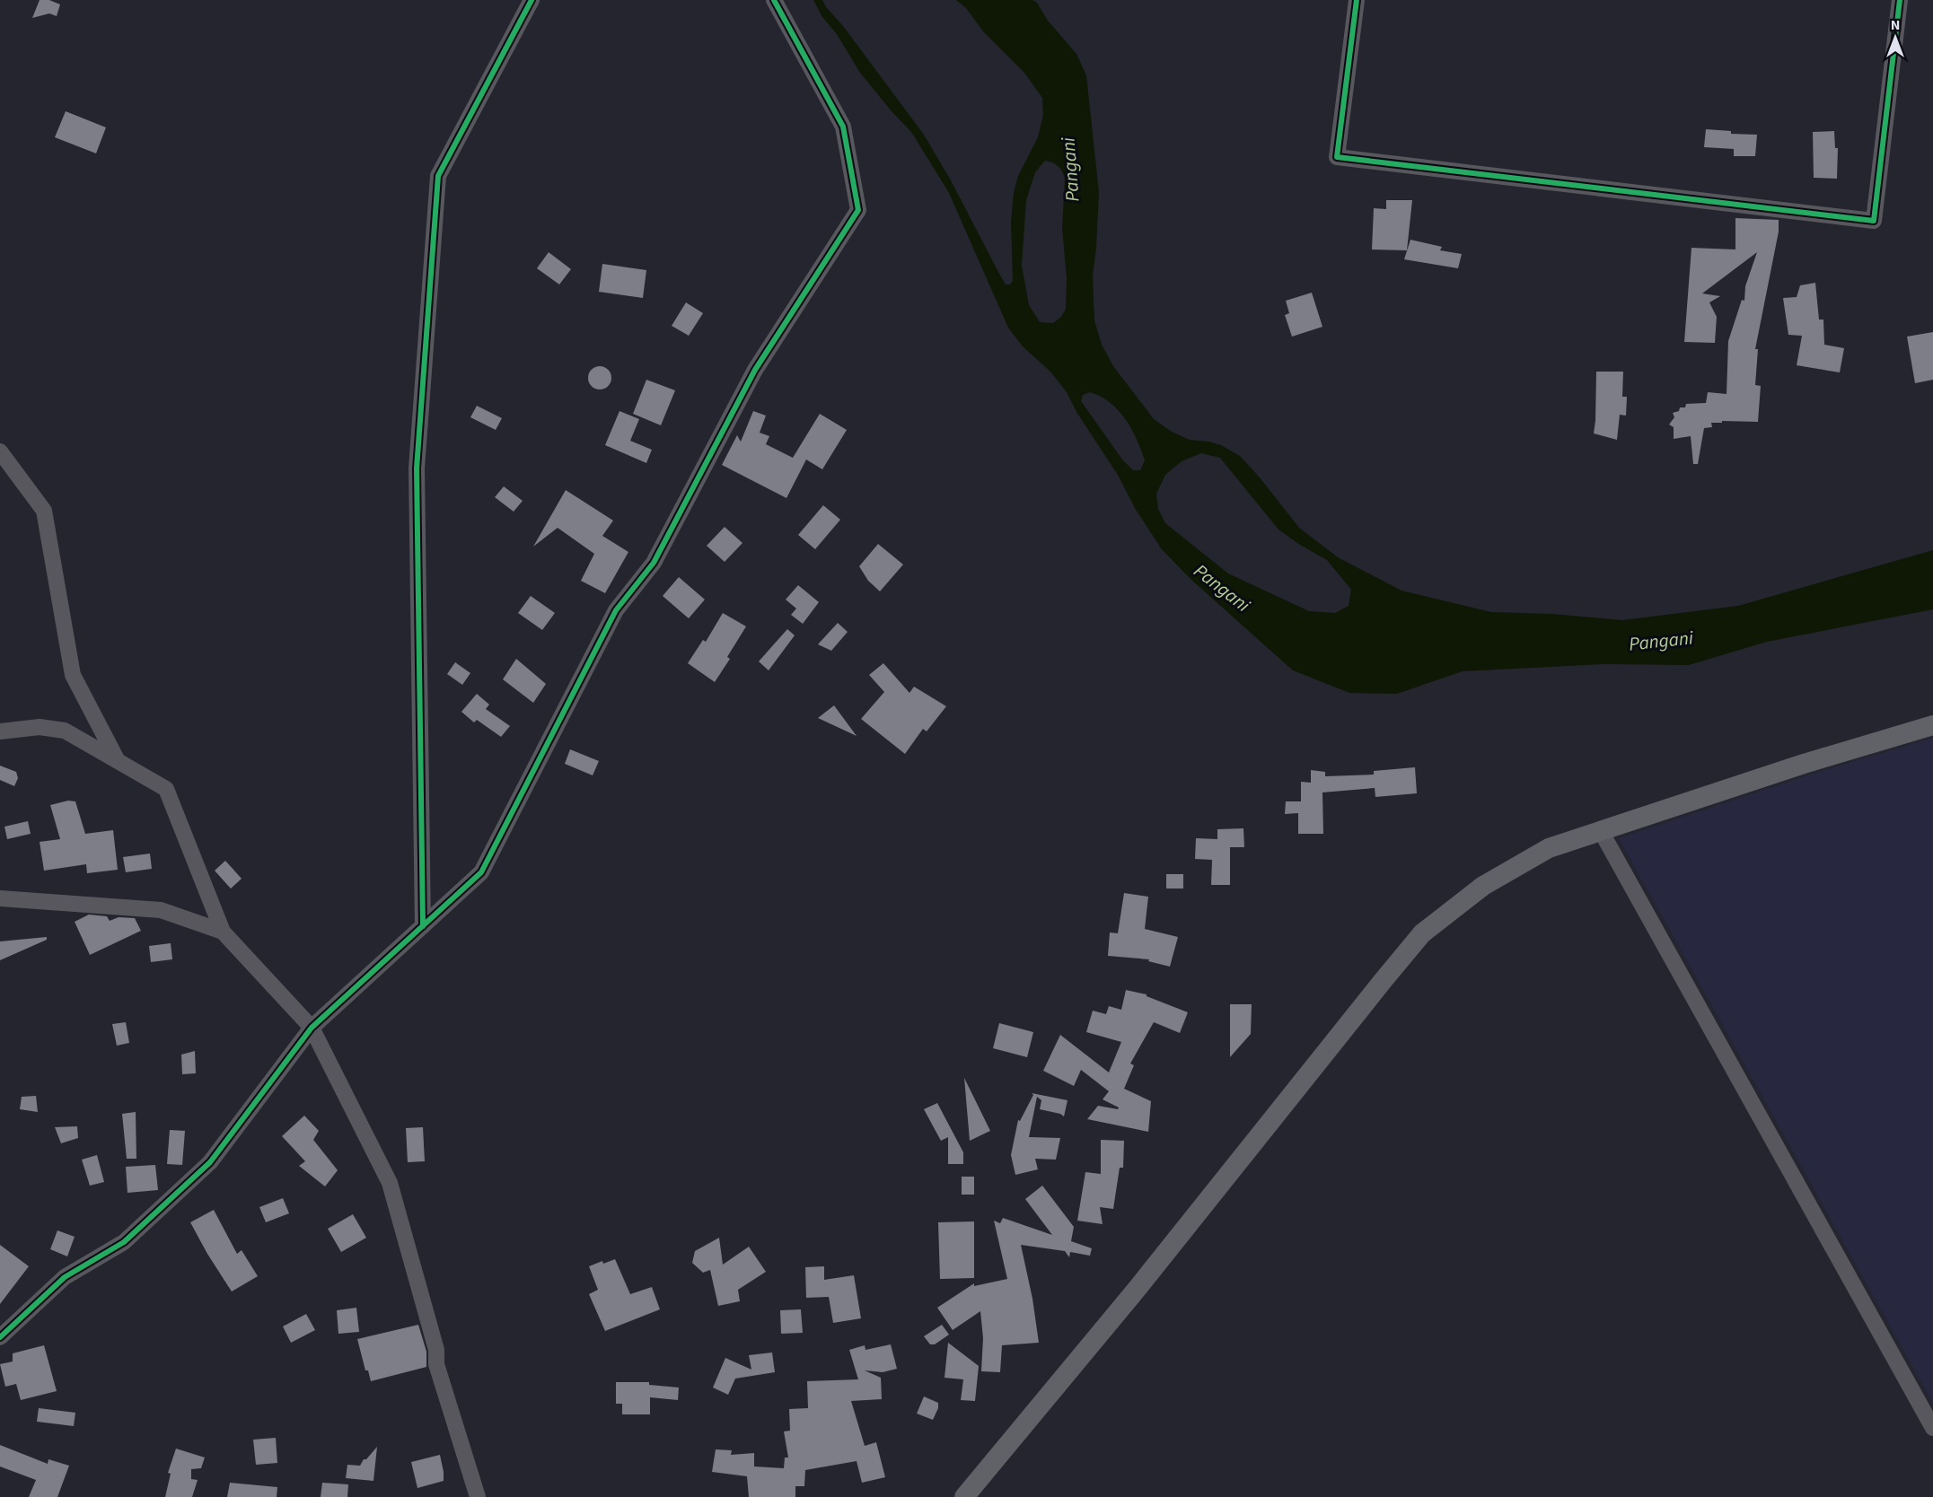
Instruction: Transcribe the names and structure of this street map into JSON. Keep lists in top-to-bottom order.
{
  "water": ["Pangani"],
  "north": "top"
}
